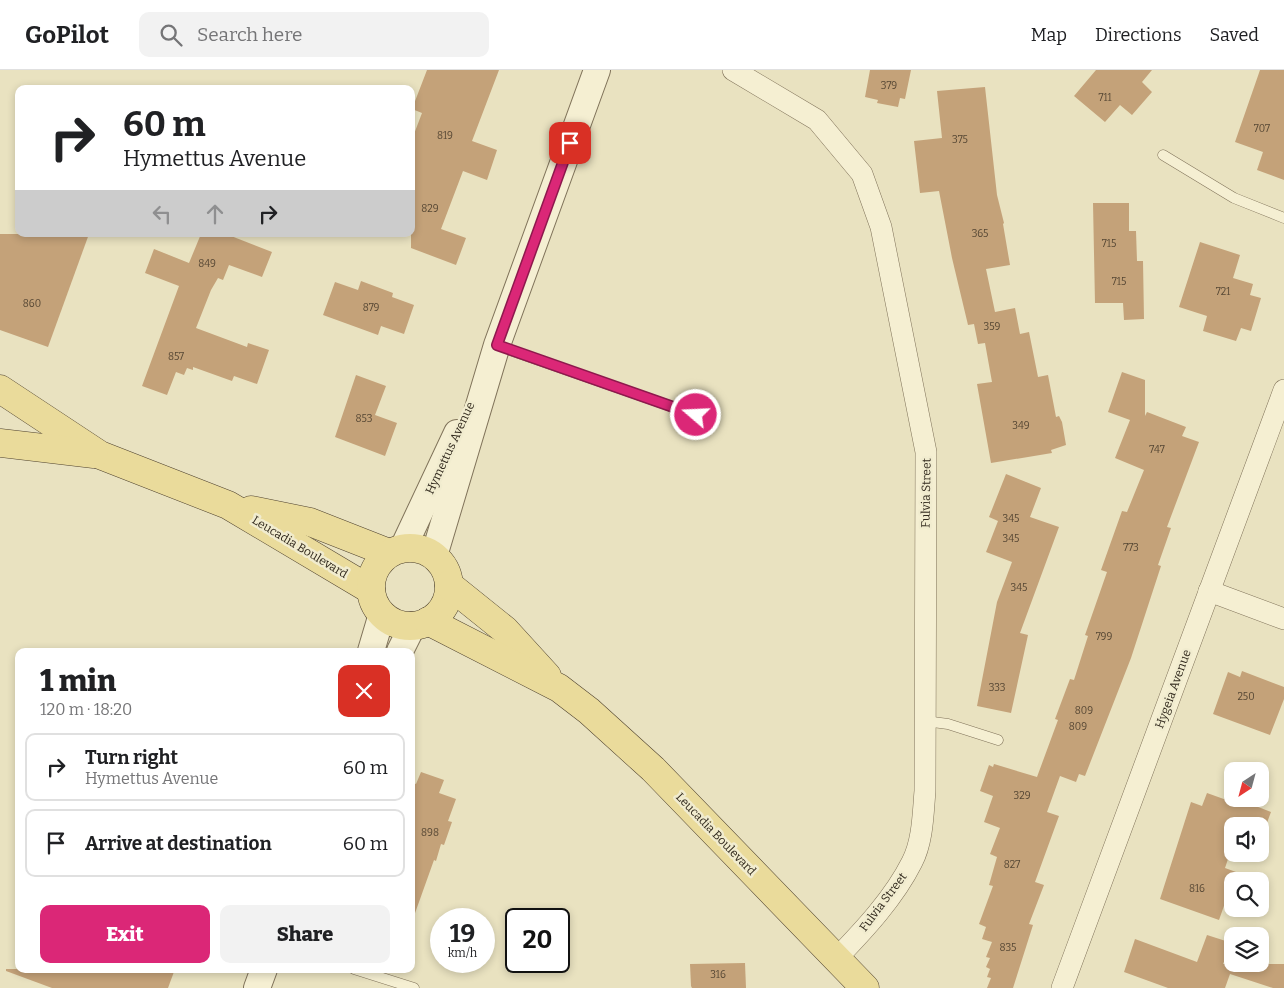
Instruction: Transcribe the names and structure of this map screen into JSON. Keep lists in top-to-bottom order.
{
  "streets": {
    "main road": ["Leucadia Boulevard"],
    "street": ["Hymettus Avenue", "Fulvia Street", "Hygeia Avenue"]
  },
  "crossings": [
    ["Hymettus Avenue", "Leucadia Boulevard"],
    ["Fulvia Street", "Leucadia Boulevard"]
  ],
  "house_numbers": [
    "379",
    "711",
    "707",
    "819",
    "375",
    "829",
    "365",
    "715",
    "849",
    "715",
    "721",
    "860",
    "879",
    "359",
    "857",
    "853",
    "349",
    "747",
    "345",
    "345",
    "773",
    "345",
    "799",
    "333",
    "250",
    "809",
    "809",
    "329",
    "898",
    "827",
    "816",
    "835",
    "316"
  ],
  "north": "bottom left",
  "page": {
    "header": "GoPilot",
    "search": "Search here",
    "nav": ["Map", "Directions", "Saved"],
    "turn": ["60 m", "Hymettus Avenue"],
    "heading": ["1 min", "120 m · 18:20"],
    "list": [
      {
        "name": "Turn right",
        "note": "Hymettus Avenue",
        "value": "60 m"
      },
      {
        "name": "Arrive at destination",
        "value": "60 m"
      }
    ],
    "buttons": ["Exit", "Share"],
    "speed": "19 km/h",
    "limit": "20"
  }
}
